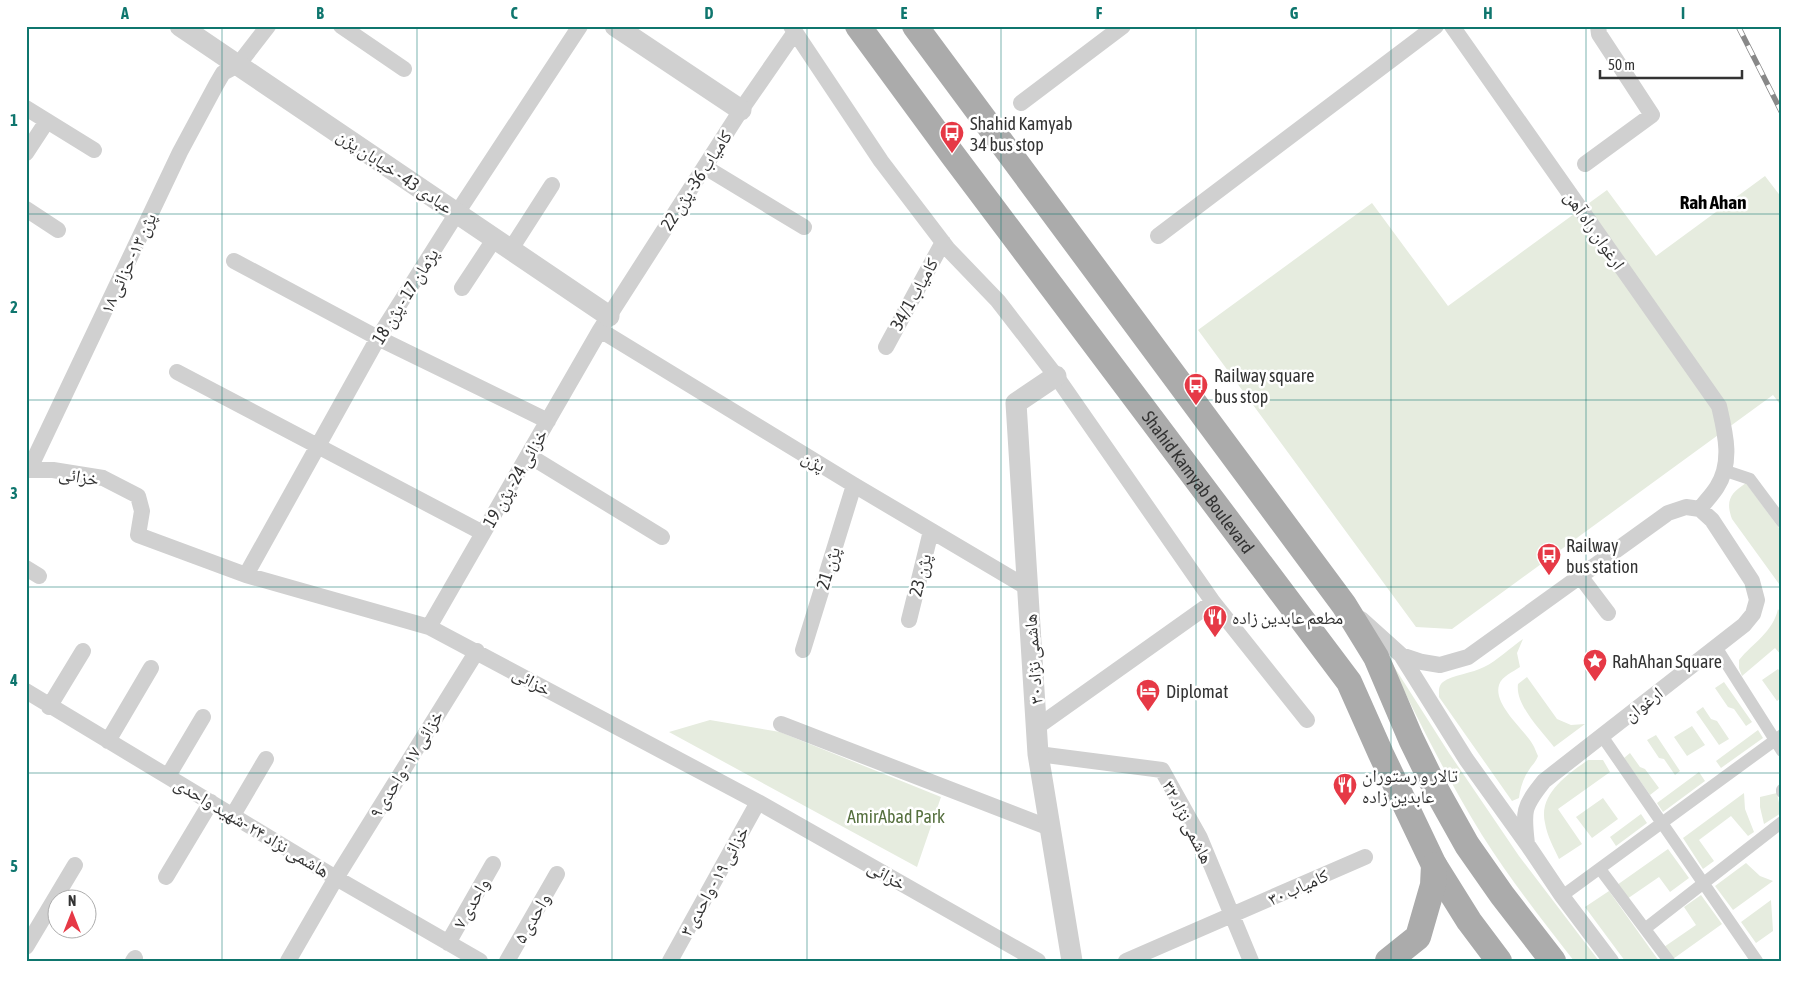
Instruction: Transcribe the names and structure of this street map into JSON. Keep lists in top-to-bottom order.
{
  "streets": {
    "main road": ["Shahid Kamyab Boulevard"],
    "street": [
      "عبادی 43 - خیابان پژن",
      "کامیاب 36- پژن 22",
      "ارغوان راه آهن",
      "پژن ۱۳- حزائی ۱۸",
      "کامیاب 34/1",
      "پژمان 17 - پژن 18",
      "پژن",
      "خزائی",
      "خزائی 24- پژن 19",
      "پژن 21",
      "پژن 23",
      "هاشمی نژاد ۳۰",
      "ارغوان",
      "خزائی ۱۷ - واحدی ۹",
      "هاشمی نژاد ۳۲",
      "هاشمی نژاد ۲۴ -شهید واحدی",
      "خزائی ۱۹ - واحدی ۳",
      "کامیاب ۳۰",
      "واحدی ۷",
      "واحدی ۵"
    ]
  },
  "crossings": [
    ["عبادی 43 - خیابان پژن", "کامیاب 36- پژن 22"],
    ["عبادی 43 - خیابان پژن", "پژن ۱۳- حزائی ۱۸"],
    ["عبادی 43 - خیابان پژن", "پژمان 17 - پژن 18"],
    ["عبادی 43 - خیابان پژن", "پژن"],
    ["عبادی 43 - خیابان پژن", "خزائی 24- پژن 19"],
    ["کامیاب 36- پژن 22", "پژن"],
    ["کامیاب 36- پژن 22", "خزائی 24- پژن 19"],
    ["پژن ۱۳- حزائی ۱۸", "خزائی"],
    ["پژمان 17 - پژن 18", "خزائی"],
    ["پژن", "خزائی 24- پژن 19"],
    ["پژن", "پژن 21"],
    ["پژن", "پژن 23"],
    ["پژن", "هاشمی نژاد ۳۰"],
    ["خزائی", "خزائی 24- پژن 19"],
    ["خزائی", "خزائی ۱۷ - واحدی ۹"],
    ["خزائی", "خزائی ۱۹ - واحدی ۳"],
    ["هاشمی نژاد ۳۰", "هاشمی نژاد ۳۲"],
    ["خزائی ۱۷ - واحدی ۹", "هاشمی نژاد ۲۴ -شهید واحدی"],
    ["هاشمی نژاد ۳۲", "کامیاب ۳۰"],
    ["هاشمی نژاد ۲۴ -شهید واحدی", "واحدی ۷"]
  ],
  "districts": ["Rah Ahan"],
  "parks": ["AmirAbad Park"],
  "places": {
    "bus stop": ["Shahid Kamyab 34 bus stop", "Railway square bus stop", "Railway bus station"],
    "restaurant": ["مطعم عابدين زاده", "تالار و رستوران عابدین زاده"],
    "place": ["RahAhan Square"],
    "hotel": ["Diplomat"]
  },
  "scale_bar": "50 m",
  "north": "top",
  "grid": {
    "columns": [
      "A",
      "B",
      "C",
      "D",
      "E",
      "F",
      "G",
      "H",
      "I"
    ],
    "rows": [
      "1",
      "2",
      "3",
      "4",
      "5"
    ]
  }
}
